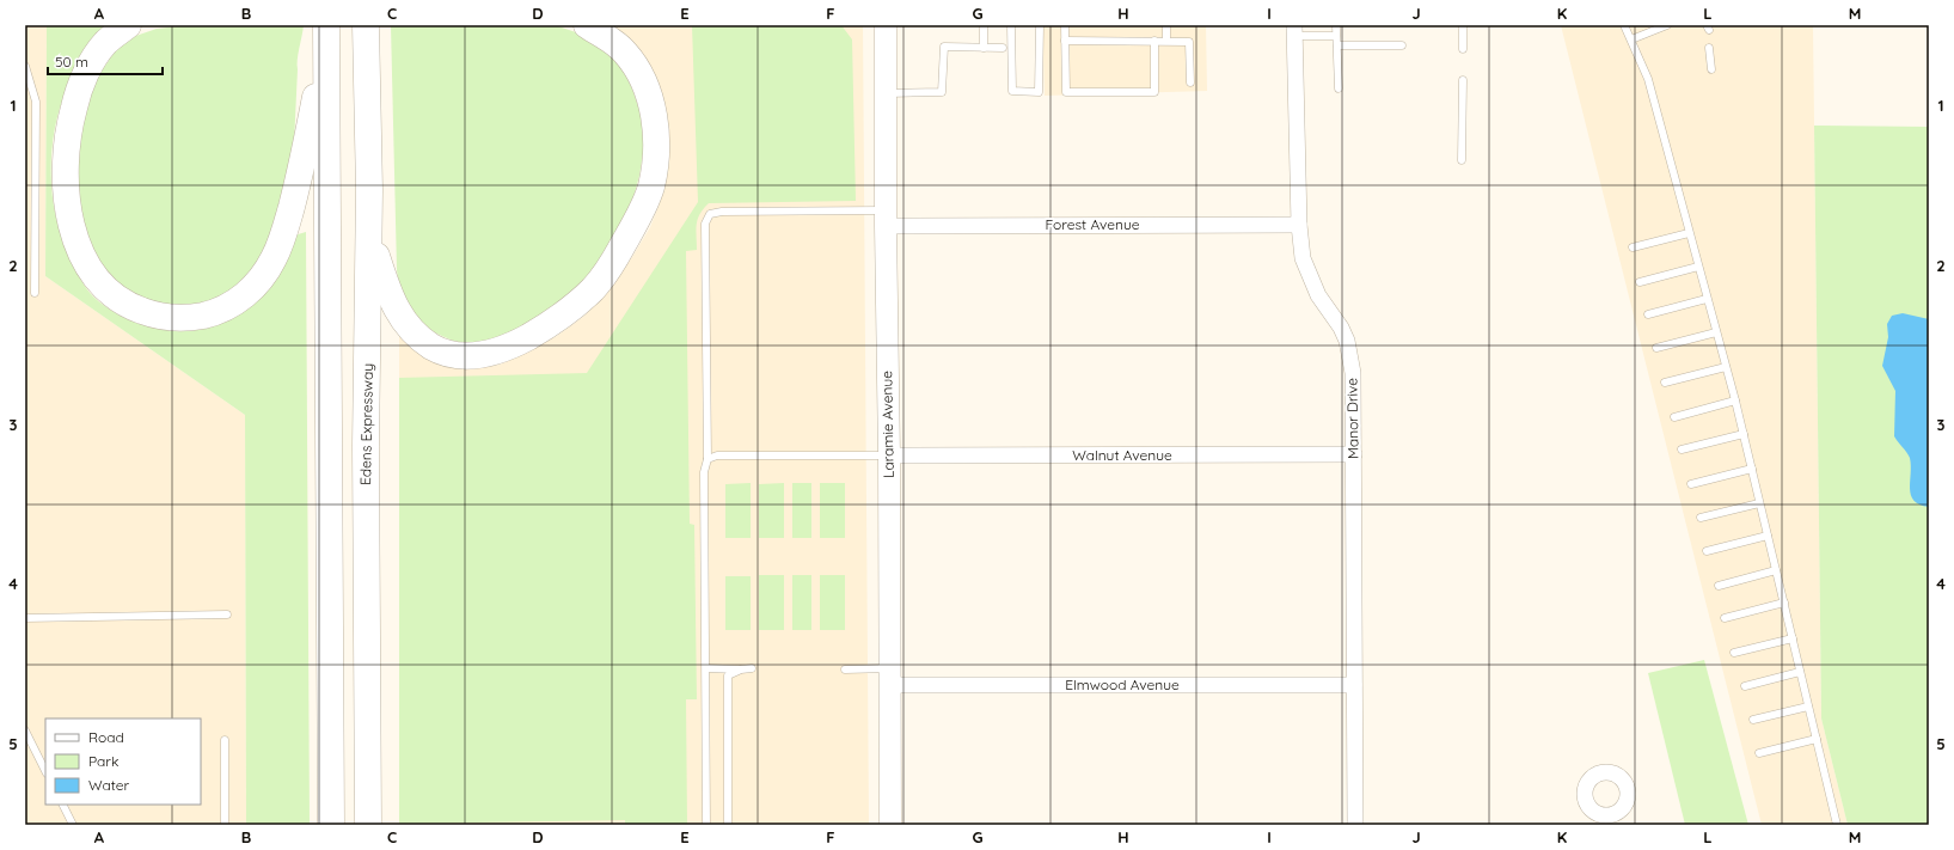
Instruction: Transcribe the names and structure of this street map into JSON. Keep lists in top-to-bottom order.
{
  "streets": {
    "highway": ["Edens Expressway"],
    "street": [
      "Forest Avenue",
      "Manor Drive",
      "Laramie Avenue",
      "Walnut Avenue",
      "Elmwood Avenue"
    ]
  },
  "crossings": [
    ["Forest Avenue", "Manor Drive"],
    ["Forest Avenue", "Laramie Avenue"],
    ["Manor Drive", "Walnut Avenue"],
    ["Manor Drive", "Elmwood Avenue"],
    ["Laramie Avenue", "Walnut Avenue"],
    ["Laramie Avenue", "Elmwood Avenue"]
  ],
  "legend": ["Road", "Park", "Water"],
  "scale_bar": "50 m",
  "grid": {
    "columns": [
      "A",
      "B",
      "C",
      "D",
      "E",
      "F",
      "G",
      "H",
      "I",
      "J",
      "K",
      "L",
      "M"
    ],
    "rows": [
      "1",
      "2",
      "3",
      "4",
      "5"
    ]
  }
}
